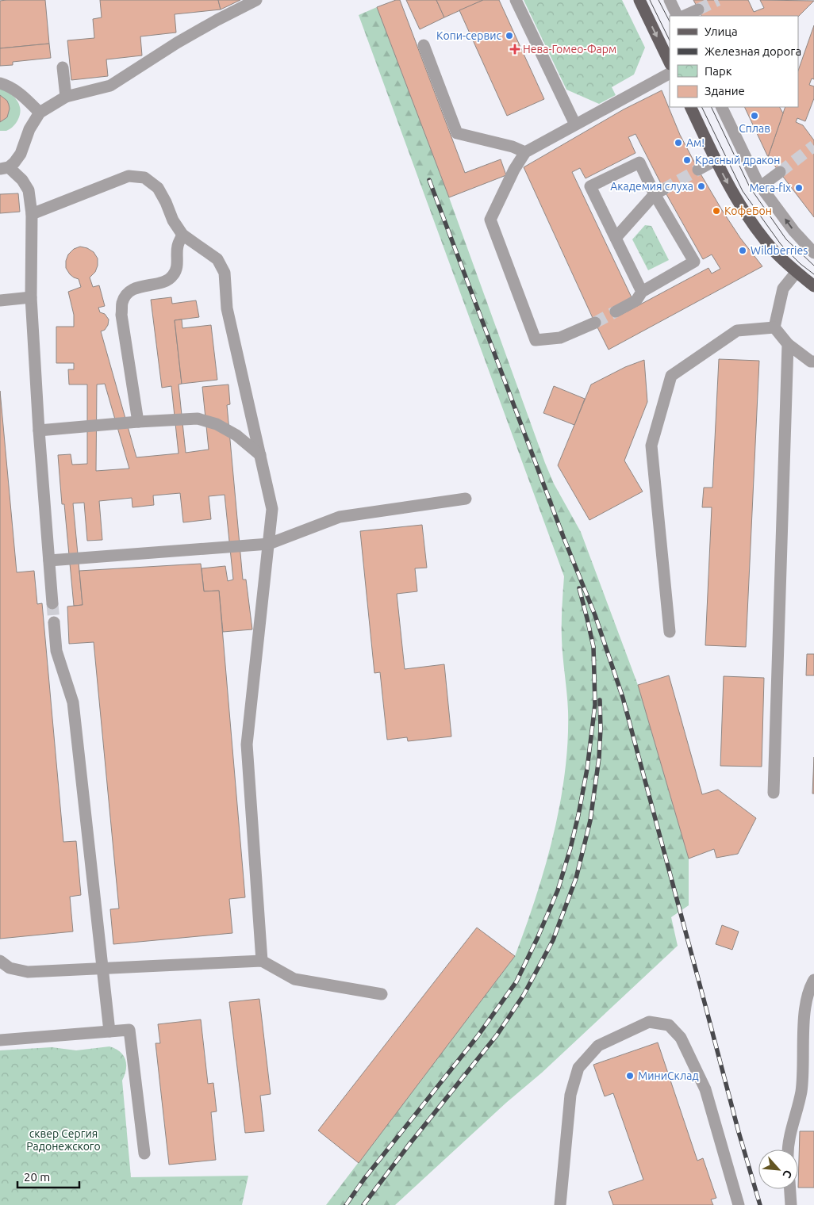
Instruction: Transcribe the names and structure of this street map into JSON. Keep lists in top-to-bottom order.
{
  "parks": ["сквер Сергия Радонежского"],
  "places": {
    "other": [
      "Копи-сервис",
      "Сплав",
      "Ам!",
      "Красный дракон",
      "Академия слуха",
      "Мега-fix",
      "КофеБон",
      "Wildberries",
      "МиниСклад"
    ],
    "health": ["Нева-Гомео-Фарм"]
  },
  "legend": [
    "Улица",
    "Железная дорога",
    "Парк",
    "Здание"
  ],
  "scale_bar": "20 m",
  "north": "bottom right"
}
